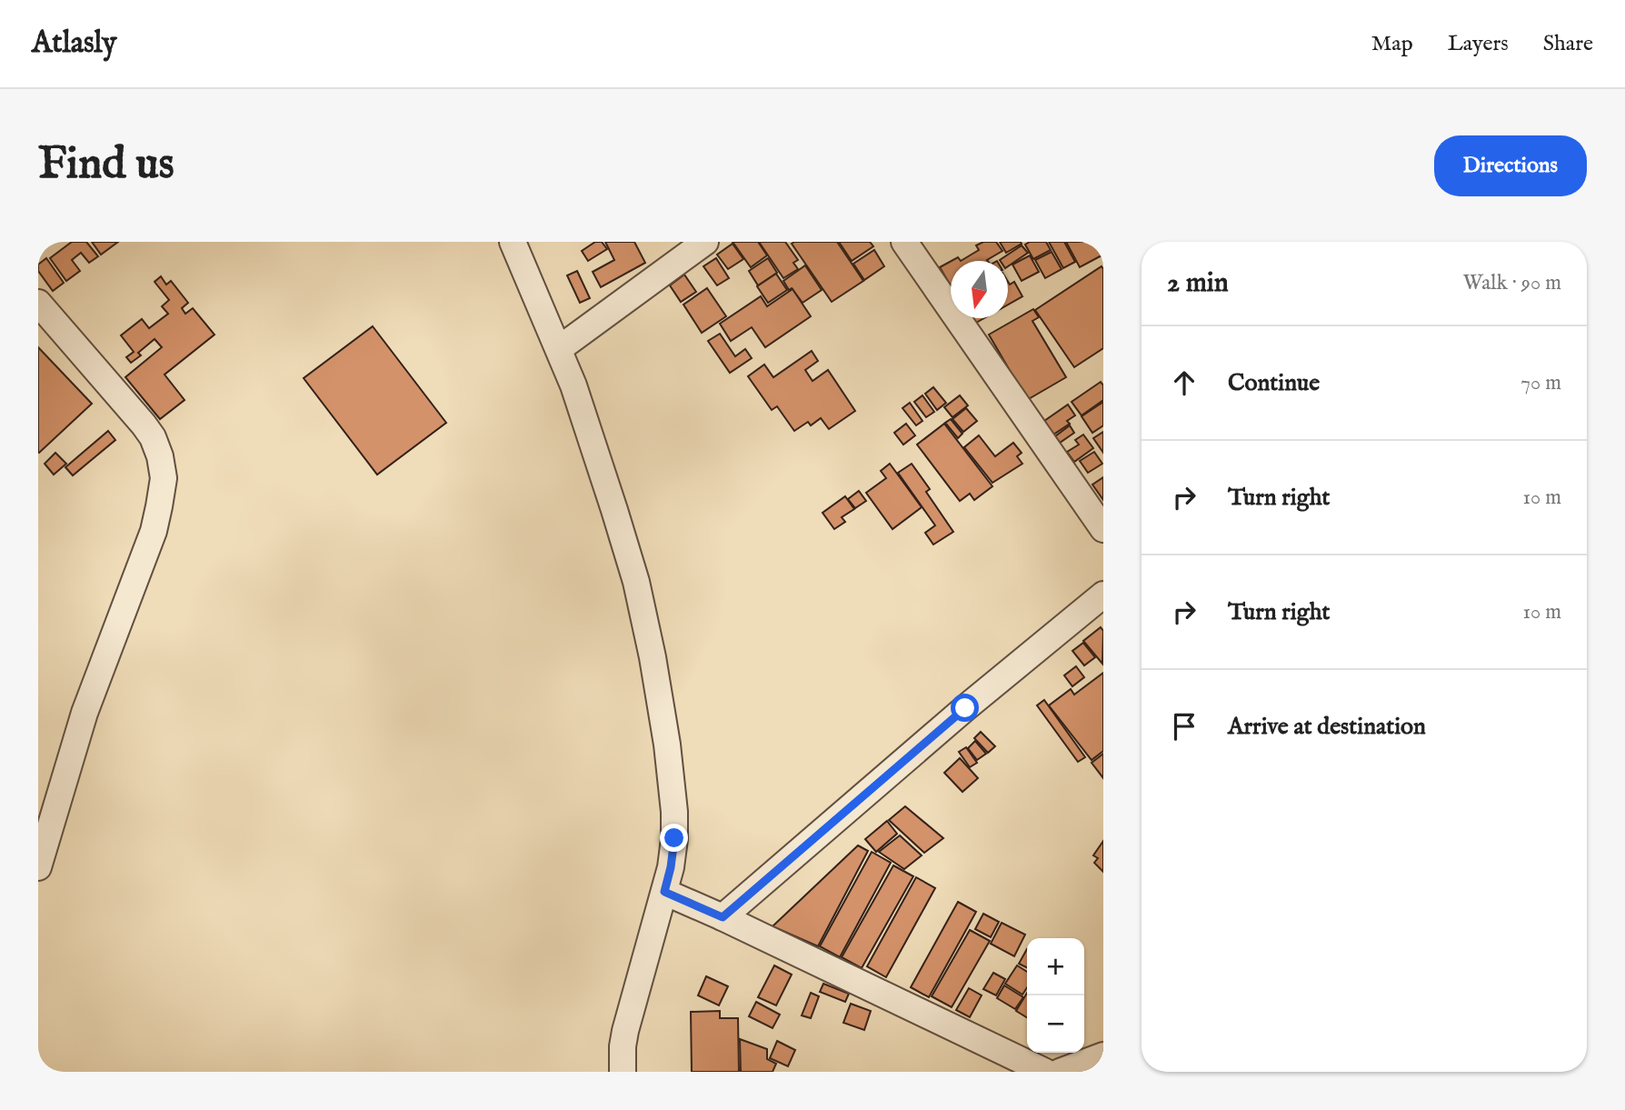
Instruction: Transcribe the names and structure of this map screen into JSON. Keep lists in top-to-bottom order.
{
  "north": "bottom",
  "page": {
    "header": "Atlasly",
    "nav": ["Map", "Layers", "Share"],
    "buttons": "Directions",
    "title": "Find us",
    "heading": ["2 min", "Walk · 90 m"],
    "list": [
      ["Continue", "70 m"],
      ["Turn right", "10 m"],
      ["Turn right", "10 m"],
      "Arrive at destination"
    ],
    "map_buttons": ["+", "−"]
  }
}
